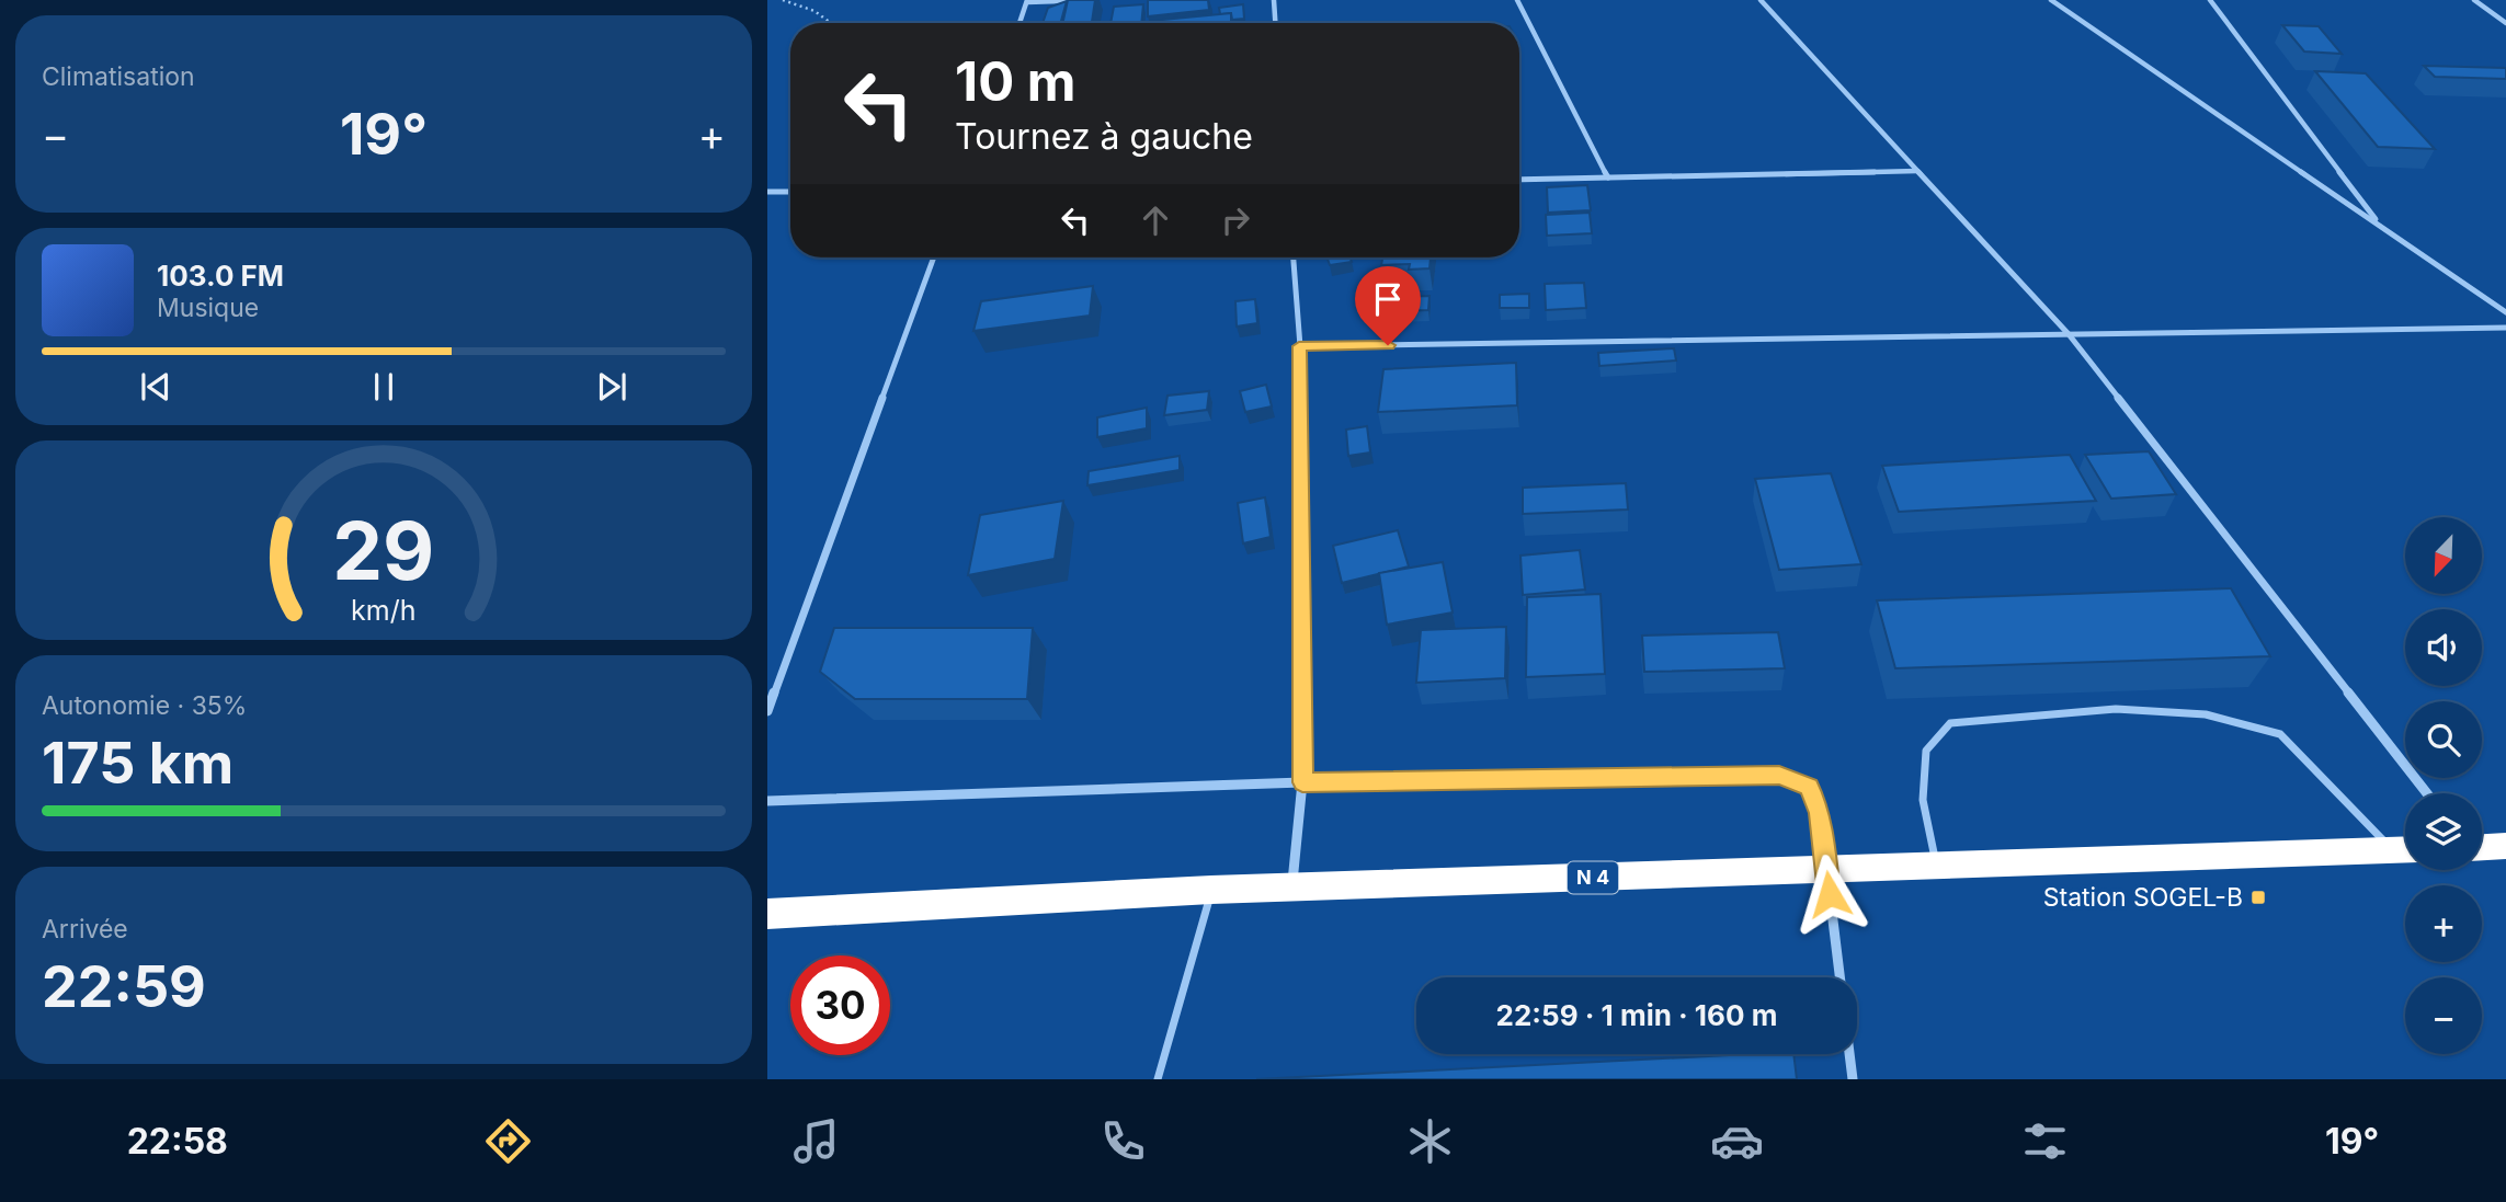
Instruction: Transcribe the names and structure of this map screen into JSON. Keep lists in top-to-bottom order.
{
  "streets": {
    "highway": ["N 4"]
  },
  "places": {
    "transit": ["Station SOGEL-B"]
  },
  "north": "bottom left",
  "page": {
    "tile": [
      "Climatisation",
      ["Autonomie · 35%", "175 km"],
      ["Arrivée", "22:59"]
    ],
    "turn": ["10 m", "Tournez à gauche"],
    "heat": ["−", "19°", "+"],
    "song": ["103.0 FM", "Musique"],
    "map_buttons": ["+", "−"],
    "limit": "30",
    "trip": "22:59 · 1 min · 160 m",
    "tabs": ["22:58", "19°"],
    "gauge": ["29", "km/h"]
  }
}
